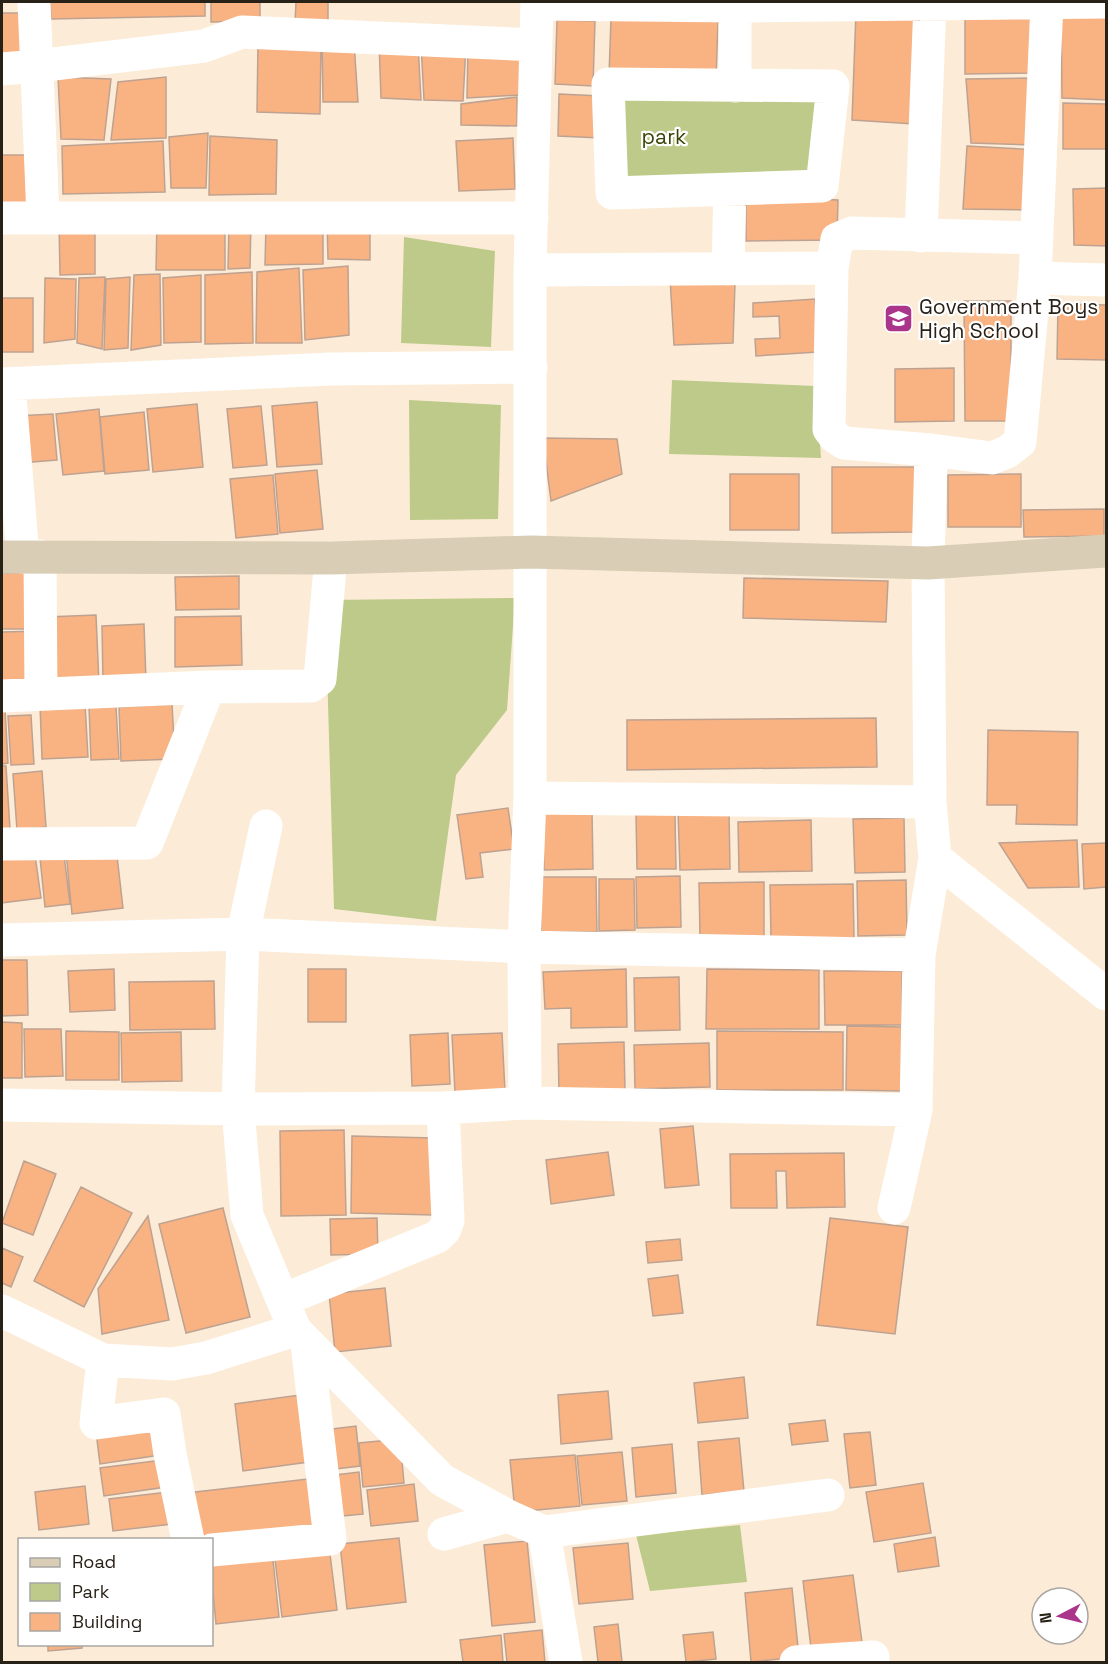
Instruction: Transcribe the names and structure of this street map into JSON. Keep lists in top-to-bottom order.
{
  "parks": ["park"],
  "places": {
    "school or university": ["Government Boys High School"]
  },
  "legend": ["Road", "Park", "Building"],
  "north": "left"
}
